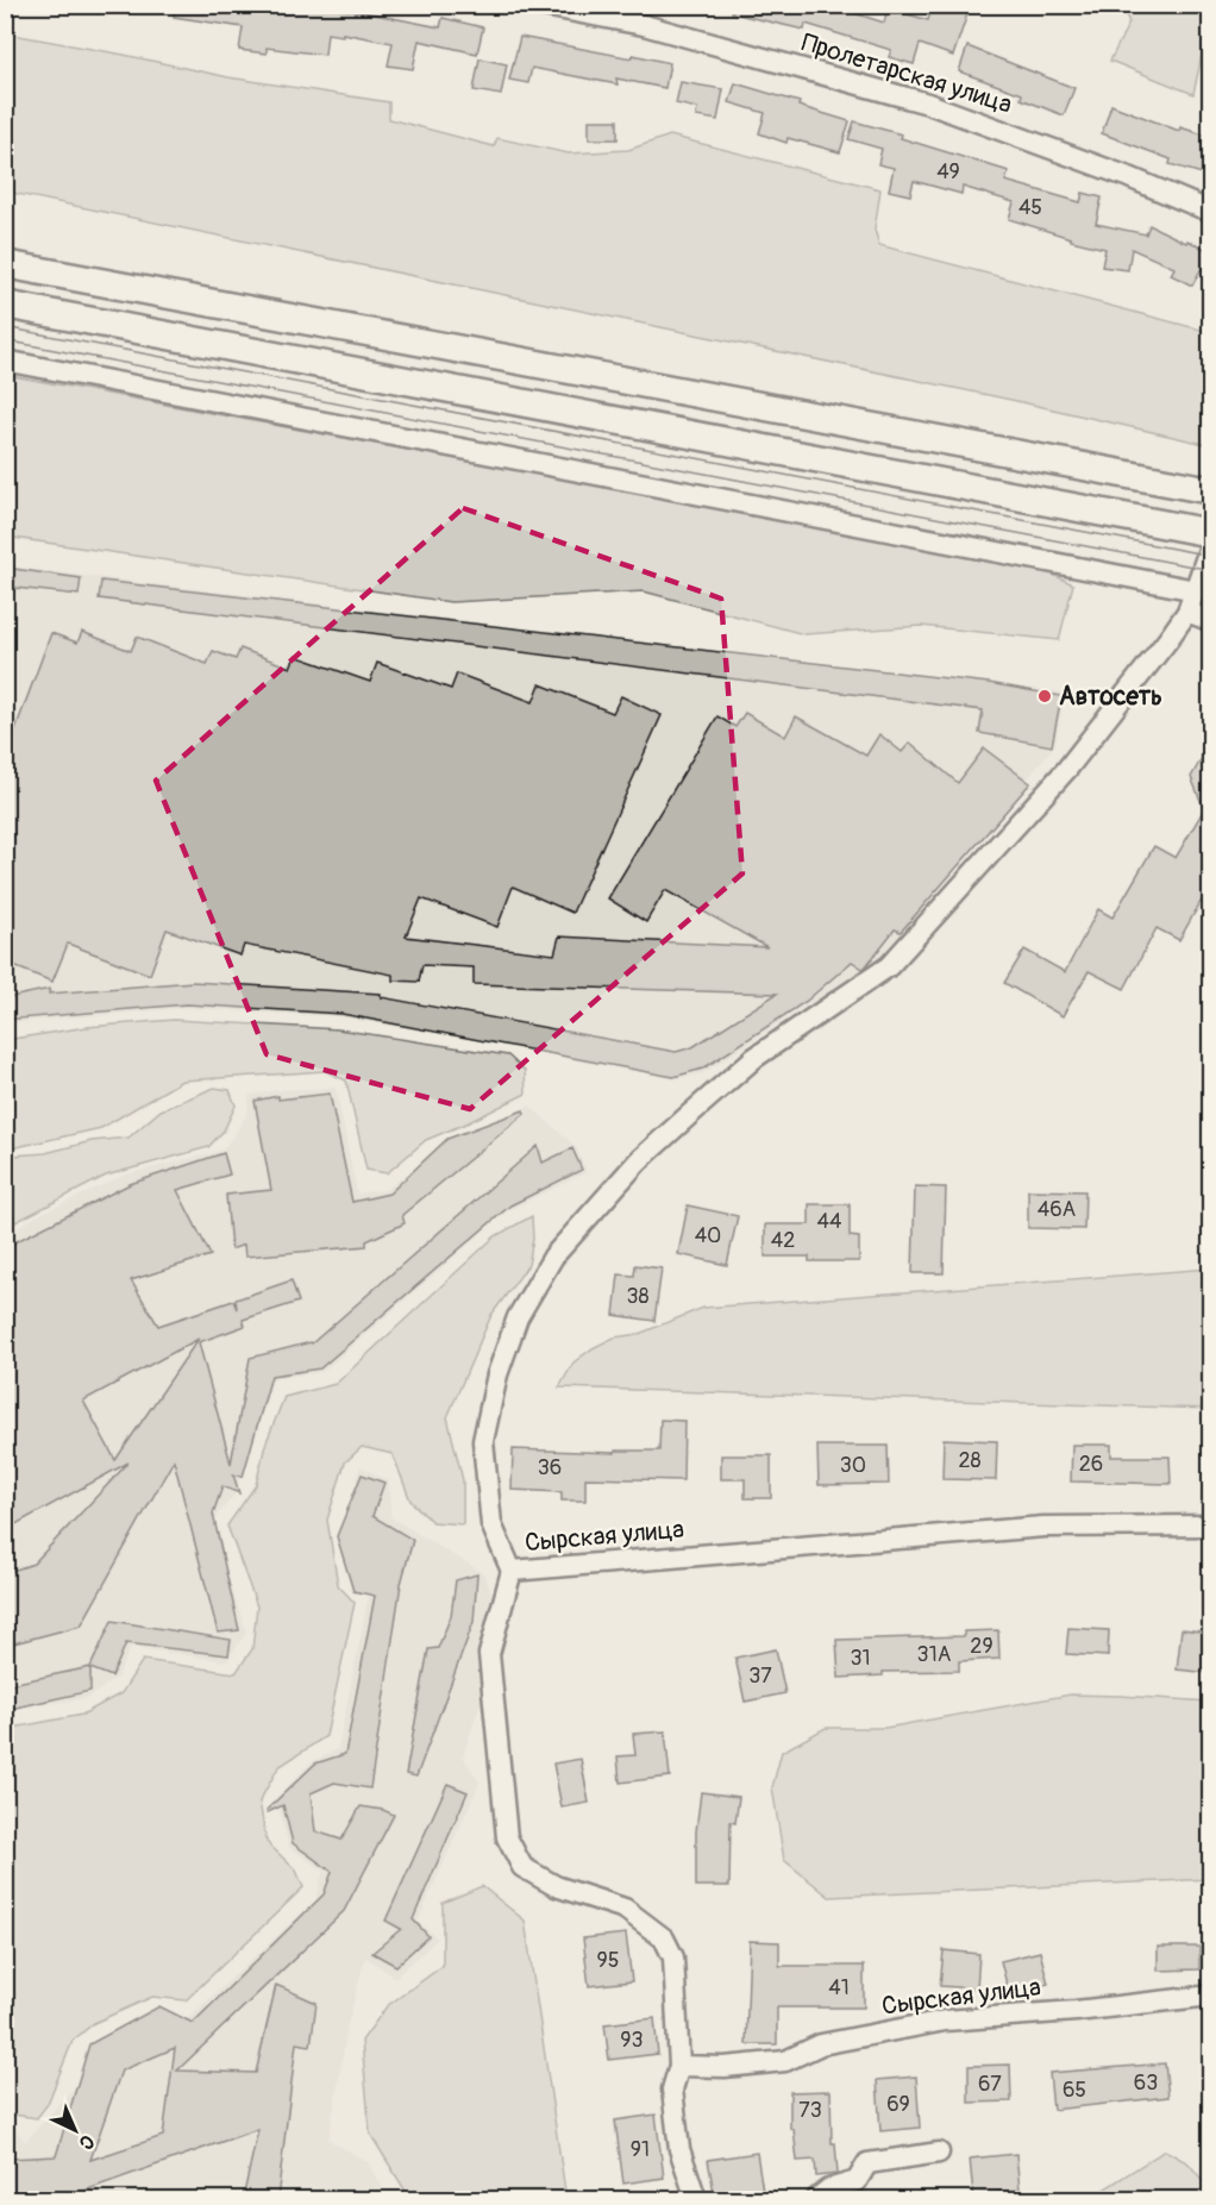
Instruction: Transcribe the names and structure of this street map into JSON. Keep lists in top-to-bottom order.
{
  "streets": {
    "street": ["Пролетарская улица", "Сырская улица"]
  },
  "places": ["Автосеть"],
  "house_numbers": [
    "49",
    "45",
    "46А",
    "44",
    "40",
    "42",
    "38",
    "28",
    "26",
    "30",
    "36",
    "29",
    "31А",
    "31",
    "37",
    "95",
    "41",
    "93",
    "63",
    "67",
    "65",
    "69",
    "73",
    "91"
  ],
  "north": "bottom right"
}
